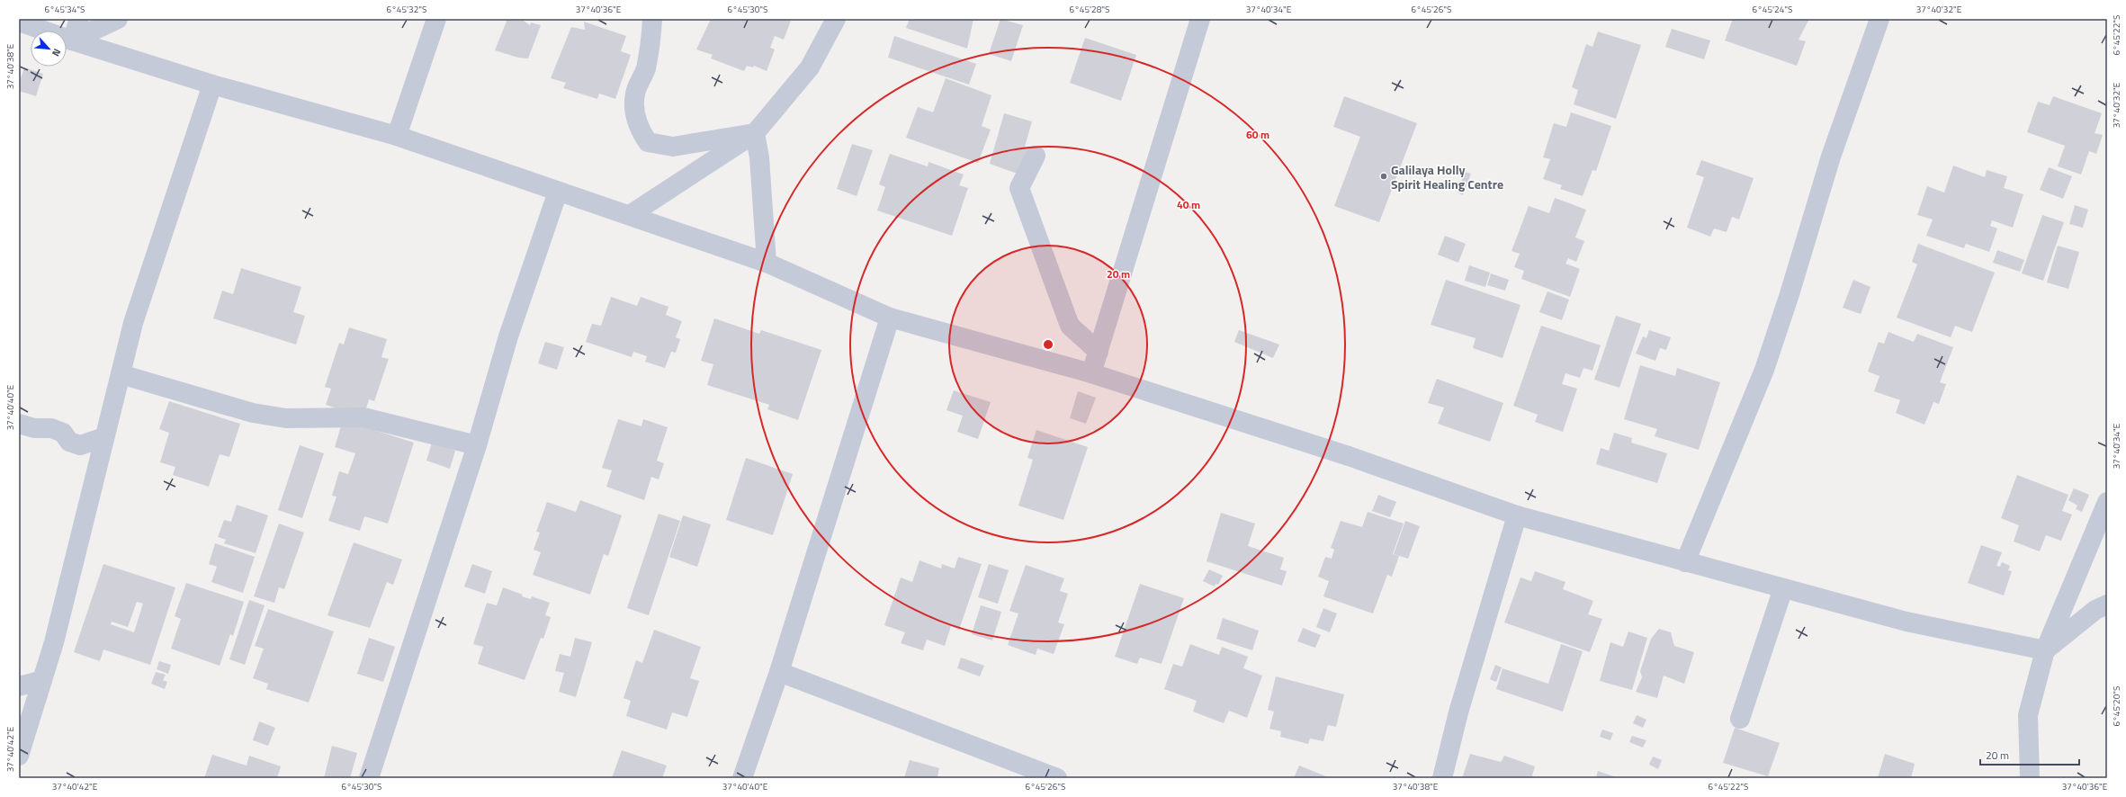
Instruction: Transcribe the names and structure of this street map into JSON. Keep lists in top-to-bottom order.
{
  "places": ["Galilaya Holly Spirit Healing Centre"],
  "scale_bar": "20 m",
  "north": "bottom right",
  "coordinates": [
    "6°45'34\"S",
    "6°45'32\"S",
    "37°40'36\"E",
    "6°45'30\"S",
    "6°45'28\"S",
    "37°40'34\"E",
    "6°45'26\"S",
    "6°45'24\"S",
    "37°40'32\"E",
    "6°45'22\"S",
    "37°40'38\"E",
    "37°40'40\"E",
    "6°45'20\"S",
    "37°40'42\"E"
  ],
  "rings": ["60 m", "40 m", "20 m"]
}
